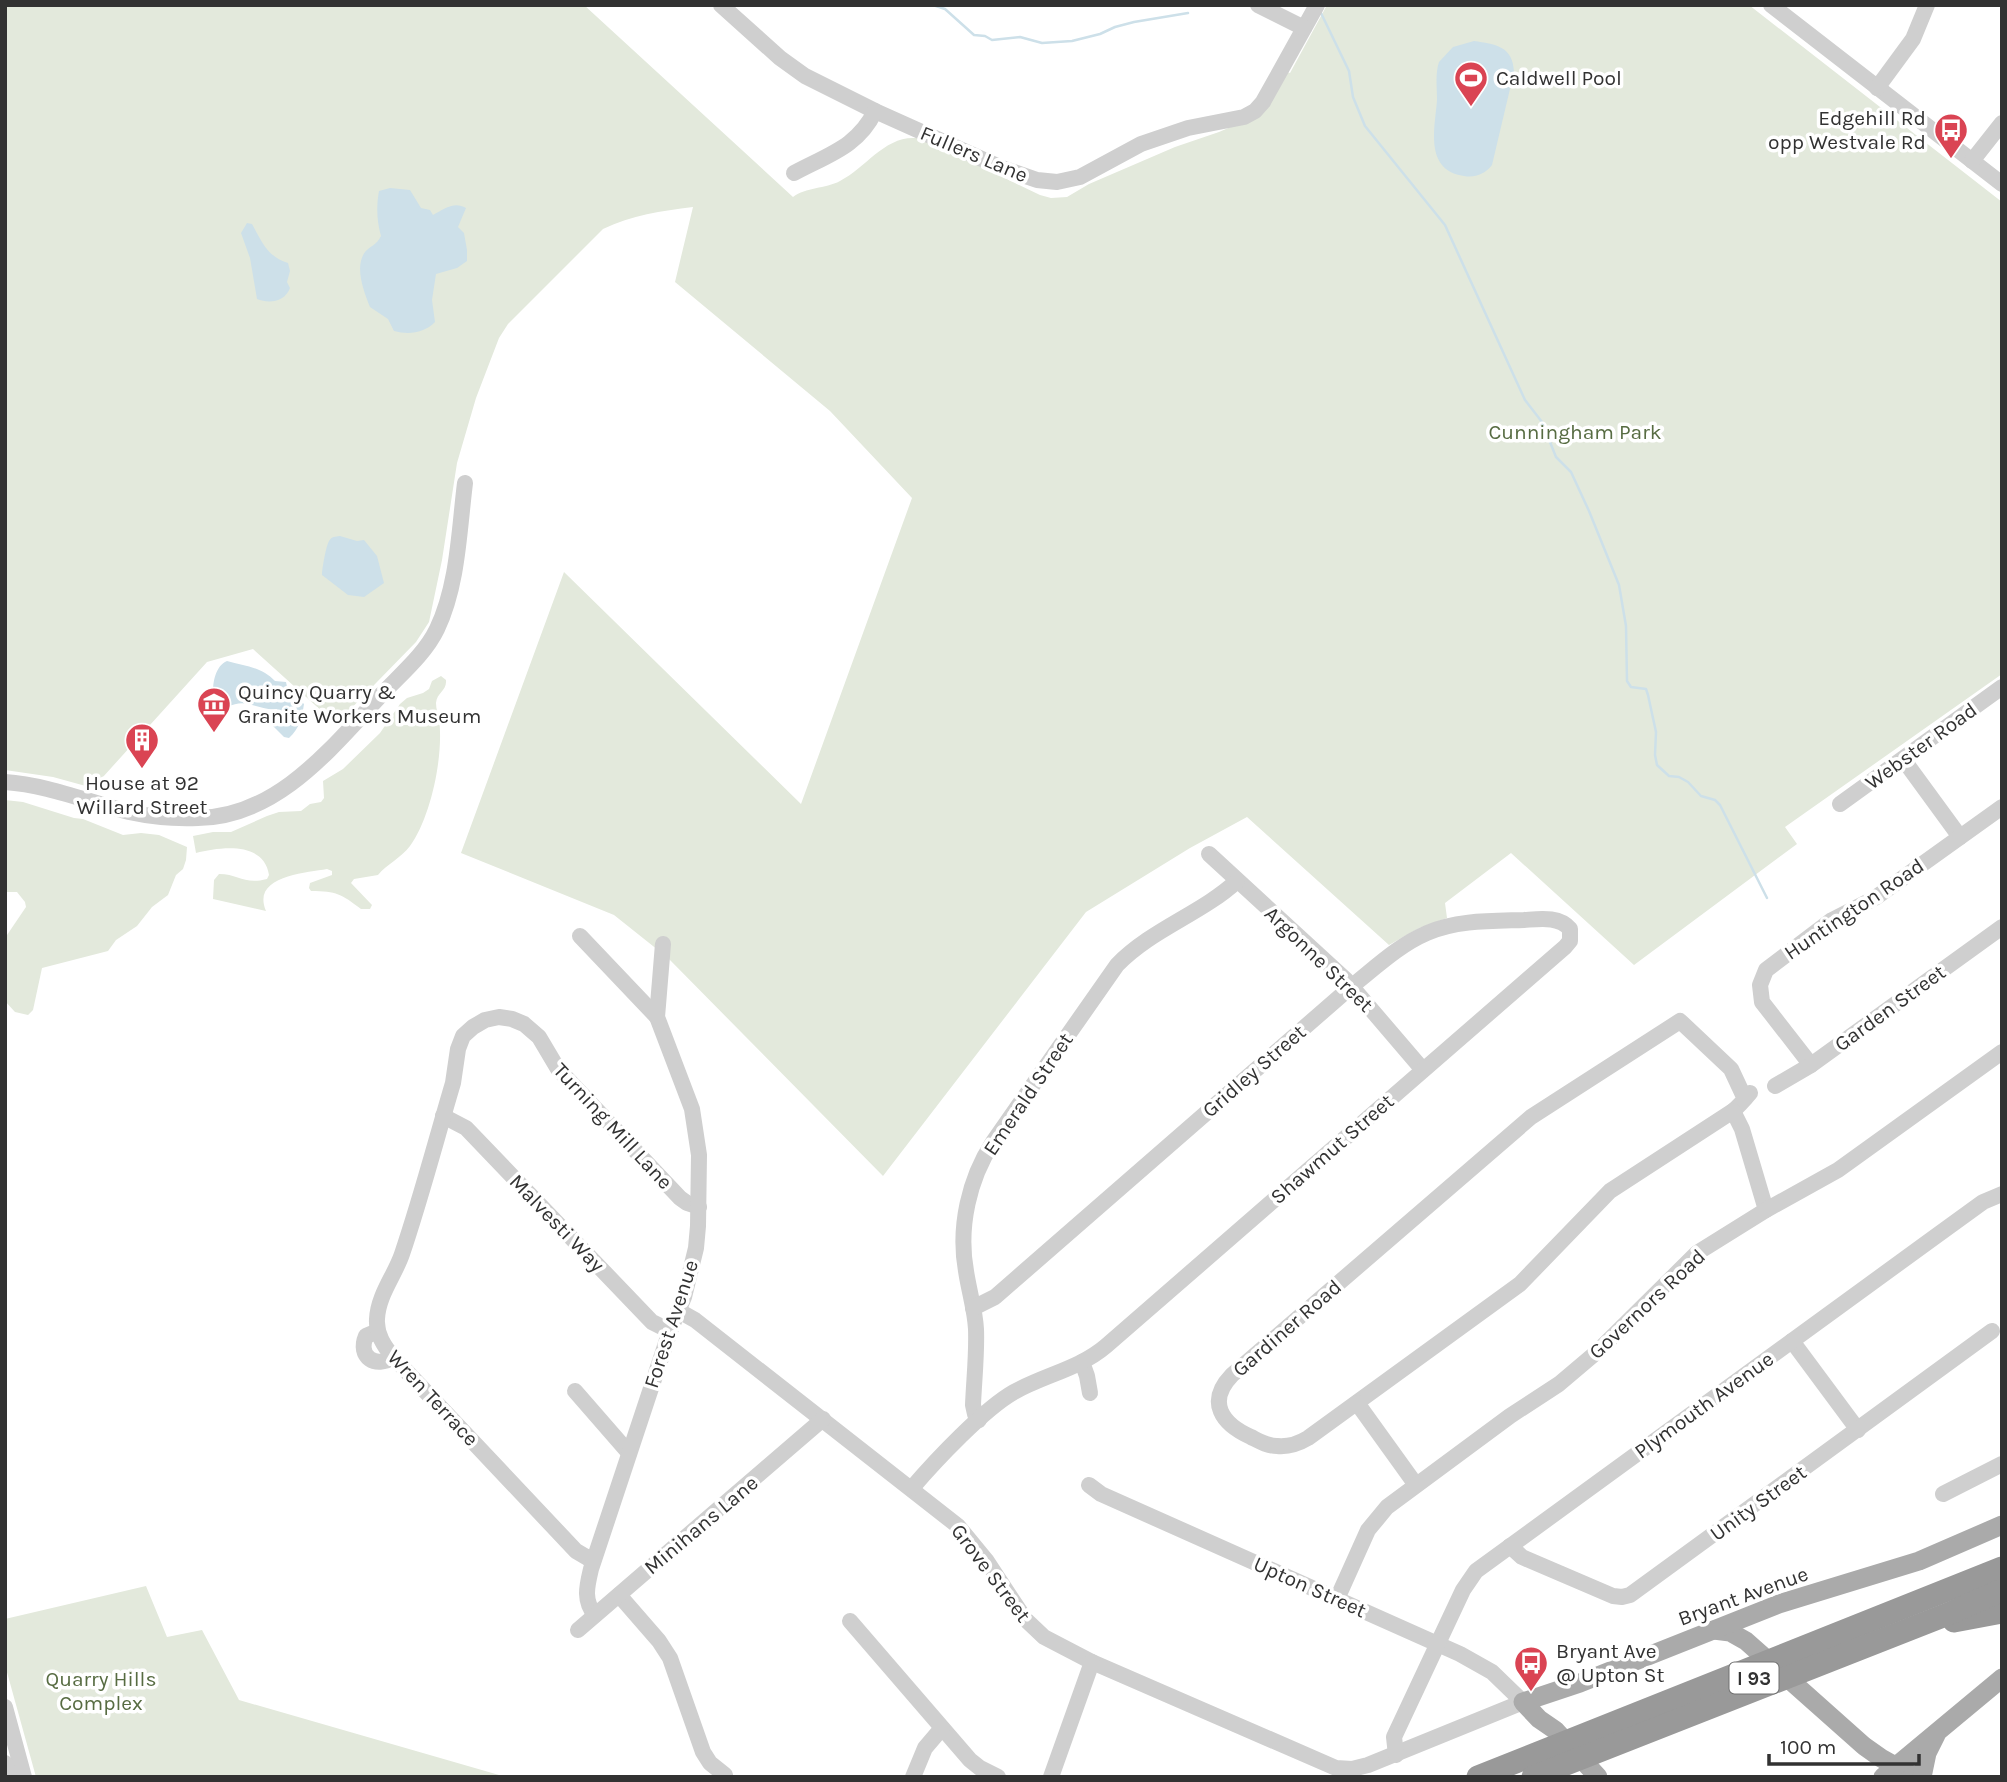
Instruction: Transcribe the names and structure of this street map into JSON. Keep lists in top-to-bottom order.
{
  "streets": {
    "highway": ["I 93"],
    "main road": ["Bryant Avenue"],
    "street": [
      "Fullers Lane",
      "Webster Road",
      "Huntington Road",
      "Argonne Street",
      "Garden Street",
      "Gridley Street",
      "Emerald Street",
      "Turning Mill Lane",
      "Shawmut Street",
      "Malvesti Way",
      "Governors Road",
      "Forest Avenue",
      "Gardiner Road",
      "Wren Terrace",
      "Plymouth Avenue",
      "Unity Street",
      "Minihans Lane",
      "Grove Street",
      "Upton Street"
    ]
  },
  "crossings": [
    ["Huntington Road", "Garden Street"],
    ["Argonne Street", "Gridley Street"],
    ["Argonne Street", "Emerald Street"],
    ["Argonne Street", "Shawmut Street"],
    ["Gridley Street", "Emerald Street"],
    ["Gridley Street", "Shawmut Street"],
    ["Emerald Street", "Shawmut Street"],
    ["Turning Mill Lane", "Malvesti Way"],
    ["Turning Mill Lane", "Forest Avenue"],
    ["Turning Mill Lane", "Wren Terrace"],
    ["Shawmut Street", "Grove Street"],
    ["Malvesti Way", "Forest Avenue"],
    ["Malvesti Way", "Wren Terrace"],
    ["Governors Road", "Upton Street"],
    ["Forest Avenue", "Wren Terrace"],
    ["Forest Avenue", "Minihans Lane"],
    ["Forest Avenue", "Grove Street"],
    ["Plymouth Avenue", "Unity Street"],
    ["Plymouth Avenue", "Upton Street"],
    ["Plymouth Avenue", "Bryant Avenue"],
    ["Minihans Lane", "Grove Street"],
    ["Grove Street", "Bryant Avenue"],
    ["Upton Street", "Bryant Avenue"]
  ],
  "parks": ["Cunningham Park", "Quarry Hills Complex"],
  "places": {
    "sports": ["Caldwell Pool"],
    "bus stop": ["Edgehill Rd opp Westvale Rd", "Bryant Ave @ Upton St"],
    "museum": ["Quincy Quarry & Granite Workers Museum"],
    "building": ["House at 92 Willard Street"]
  },
  "scale_bar": "100 m"
}
